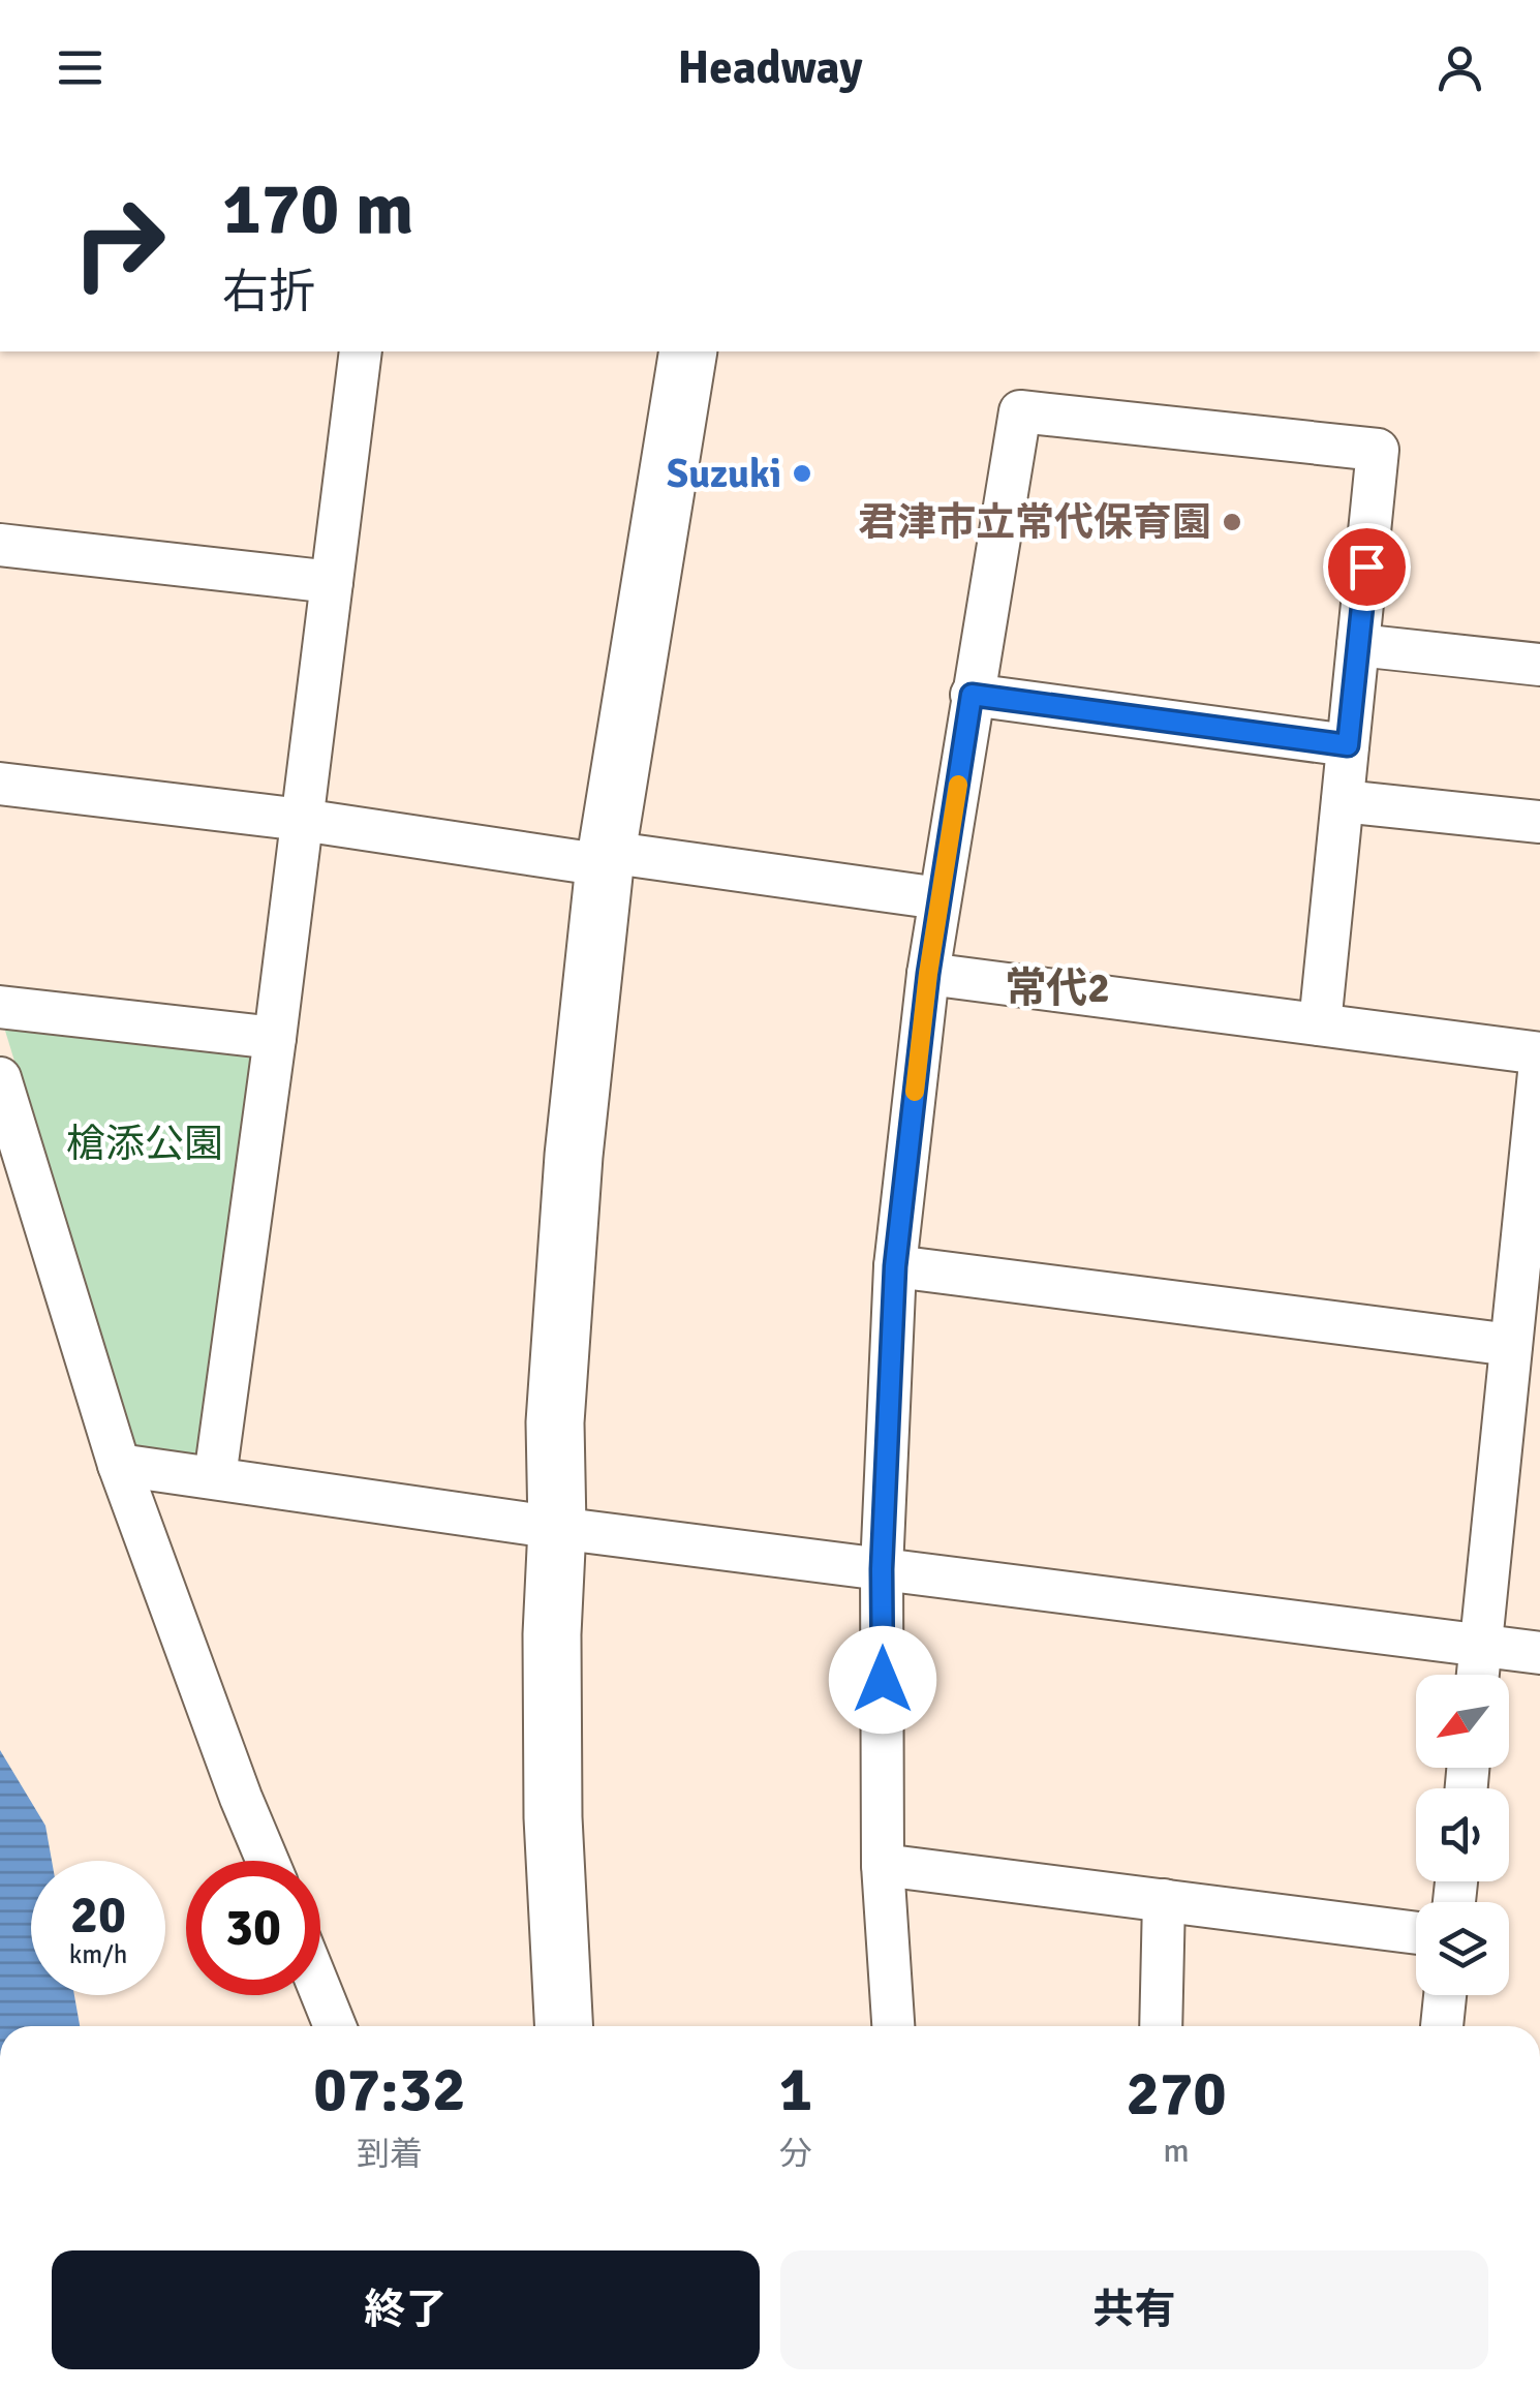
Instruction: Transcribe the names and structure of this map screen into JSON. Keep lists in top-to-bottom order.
{
  "districts": ["常代2"],
  "parks": ["槍添公園"],
  "places": ["Suzuki", "君津市立常代保育園"],
  "north": "bottom left",
  "page": {
    "header": "Headway",
    "turn": ["170 m", "右折"],
    "speed": "20 km/h",
    "limit": "30",
    "eta": [
      "07:32",
      "到着",
      "1",
      "分",
      "270",
      "m"
    ],
    "buttons": ["終了", "共有"]
  }
}
